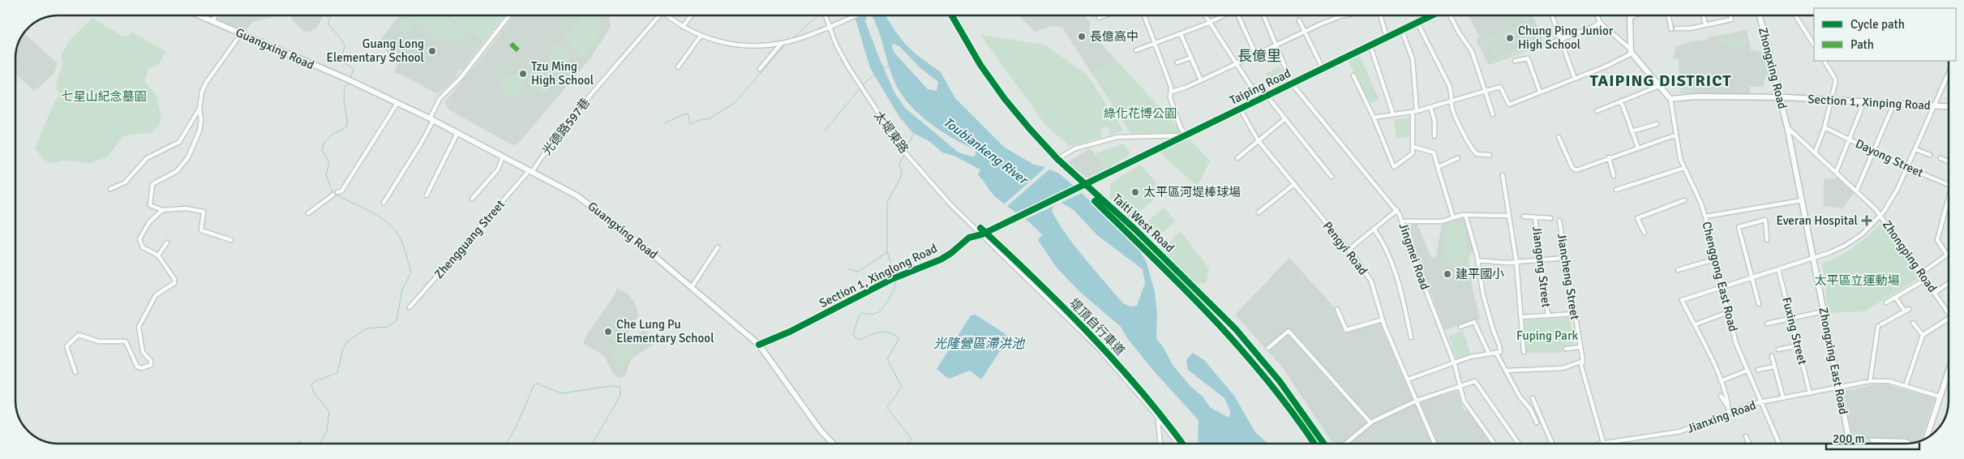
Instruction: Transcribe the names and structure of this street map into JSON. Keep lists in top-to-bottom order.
{
  "streets": {
    "street": [
      "Guangxing Road",
      "Zhongxing Road",
      "Taiping Road",
      "Section 1, Xinping Road",
      "光德路597巷",
      "太堤東路",
      "Dayong Street",
      "Taiti West Road",
      "Zhengguang Street",
      "Pengyi Road",
      "Jingmei Road",
      "Zhongping Road",
      "Jiangong Street",
      "Section 1, Xinglong Road",
      "Jiancheng Street",
      "Chenggong East Road",
      "Fuxing Street",
      "Zhongxing East Road",
      "Jianxing Road"
    ],
    "cycle path": ["堤頂自行車道"]
  },
  "crossings": [
    ["Guangxing Road", "光德路597巷"],
    ["Guangxing Road", "Zhengguang Street"],
    ["Guangxing Road", "Section 1, Xinglong Road"],
    ["Zhongxing Road", "Section 1, Xinping Road"],
    ["Zhongxing Road", "Zhongping Road"],
    ["Zhongxing Road", "Zhongxing East Road"],
    ["Taiping Road", "Taiti West Road"],
    ["Taiping Road", "Pengyi Road"],
    ["Taiping Road", "Jingmei Road"],
    ["Taiping Road", "Section 1, Xinglong Road"],
    ["Section 1, Xinping Road", "Chenggong East Road"],
    ["光德路597巷", "Zhengguang Street"],
    ["太堤東路", "Section 1, Xinglong Road"],
    ["Taiti West Road", "Section 1, Xinglong Road"],
    ["Zhongping Road", "Zhongxing East Road"],
    ["Jiancheng Street", "Jianxing Road"],
    ["Chenggong East Road", "Jianxing Road"],
    ["Fuxing Street", "Jianxing Road"],
    ["Zhongxing East Road", "Jianxing Road"]
  ],
  "districts": ["長億里", "TAIPING DISTRICT"],
  "water": ["Toubiankeng River", "光隆營區滯洪池"],
  "parks": [
    "七星山紀念墓園",
    "綠化花博公園",
    "太平區立運動場",
    "Fuping Park"
  ],
  "places": {
    "other": [
      "長億高中",
      "Chung Ping Junior High School",
      "Guang Long Elementary School",
      "Tzu Ming High School",
      "太平區河堤棒球場",
      "建平國小",
      "Che Lung Pu Elementary School"
    ],
    "health": ["Everan Hospital"]
  },
  "legend": ["Cycle path", "Path"],
  "scale_bar": "200 m"
}
